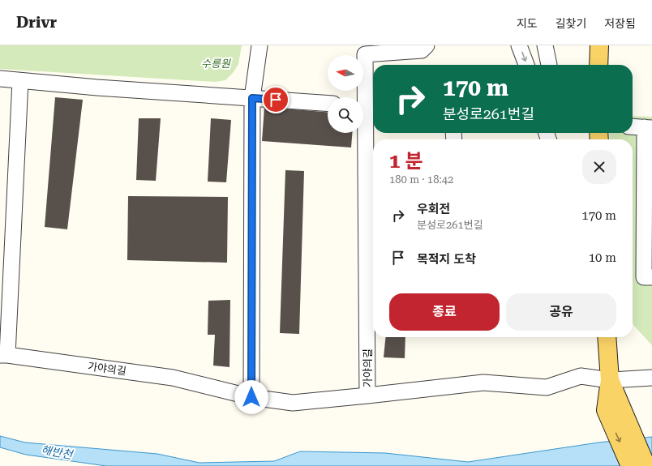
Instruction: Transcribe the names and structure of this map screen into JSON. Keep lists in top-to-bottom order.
{
  "streets": {
    "street": ["가야의길"]
  },
  "water": ["해반천"],
  "parks": ["수릉원"],
  "north": "left",
  "page": {
    "header": "Drivr",
    "nav": ["지도", "길찾기", "저장됨"],
    "turn": ["170 m", "분성로261번길"],
    "heading": ["1 분", "180 m · 18:42"],
    "list": [
      {
        "name": "우회전",
        "note": "분성로261번길",
        "value": "170 m"
      },
      {
        "name": "목적지 도착",
        "value": "10 m"
      }
    ],
    "buttons": ["종료", "공유"]
  }
}
